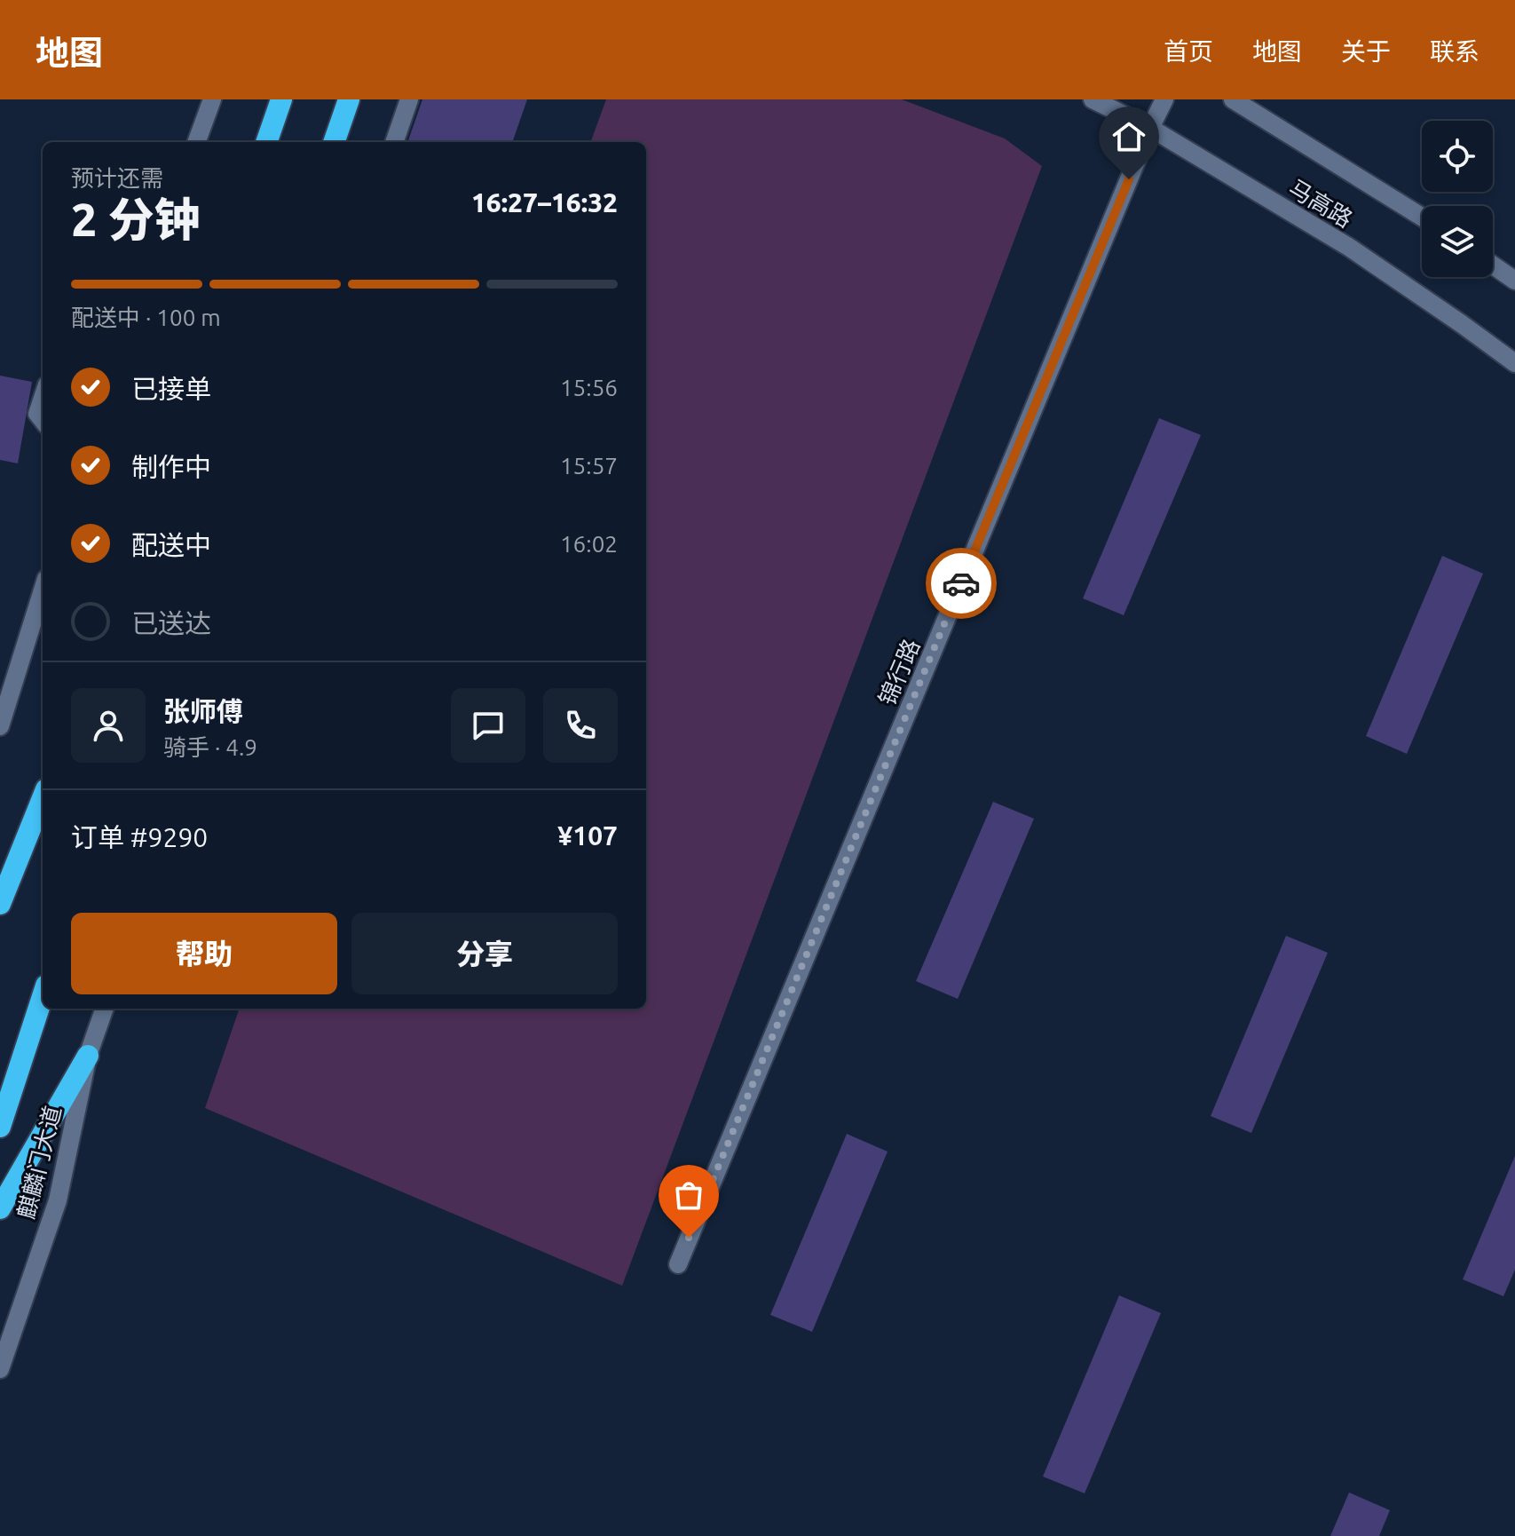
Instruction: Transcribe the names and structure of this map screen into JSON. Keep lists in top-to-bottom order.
{
  "streets": {
    "street": ["马高路", "锦行路", "麒麟门大道"]
  },
  "crossings": [
    ["马高路", "锦行路"]
  ],
  "page": {
    "header": "地图",
    "nav": [
      "首页",
      "地图",
      "关于",
      "联系"
    ],
    "heading": ["2 分钟", "预计还需", "16:27–16:32"],
    "panel": [
      "张师傅",
      "骑手 · 4.9",
      "订单 #9290",
      "¥107"
    ],
    "bar": "配送中 · 100 m",
    "list": [
      ["已接单", "15:56"],
      ["制作中", "15:57"],
      ["配送中", "16:02"],
      "已送达"
    ],
    "buttons": ["帮助", "分享"]
  }
}
